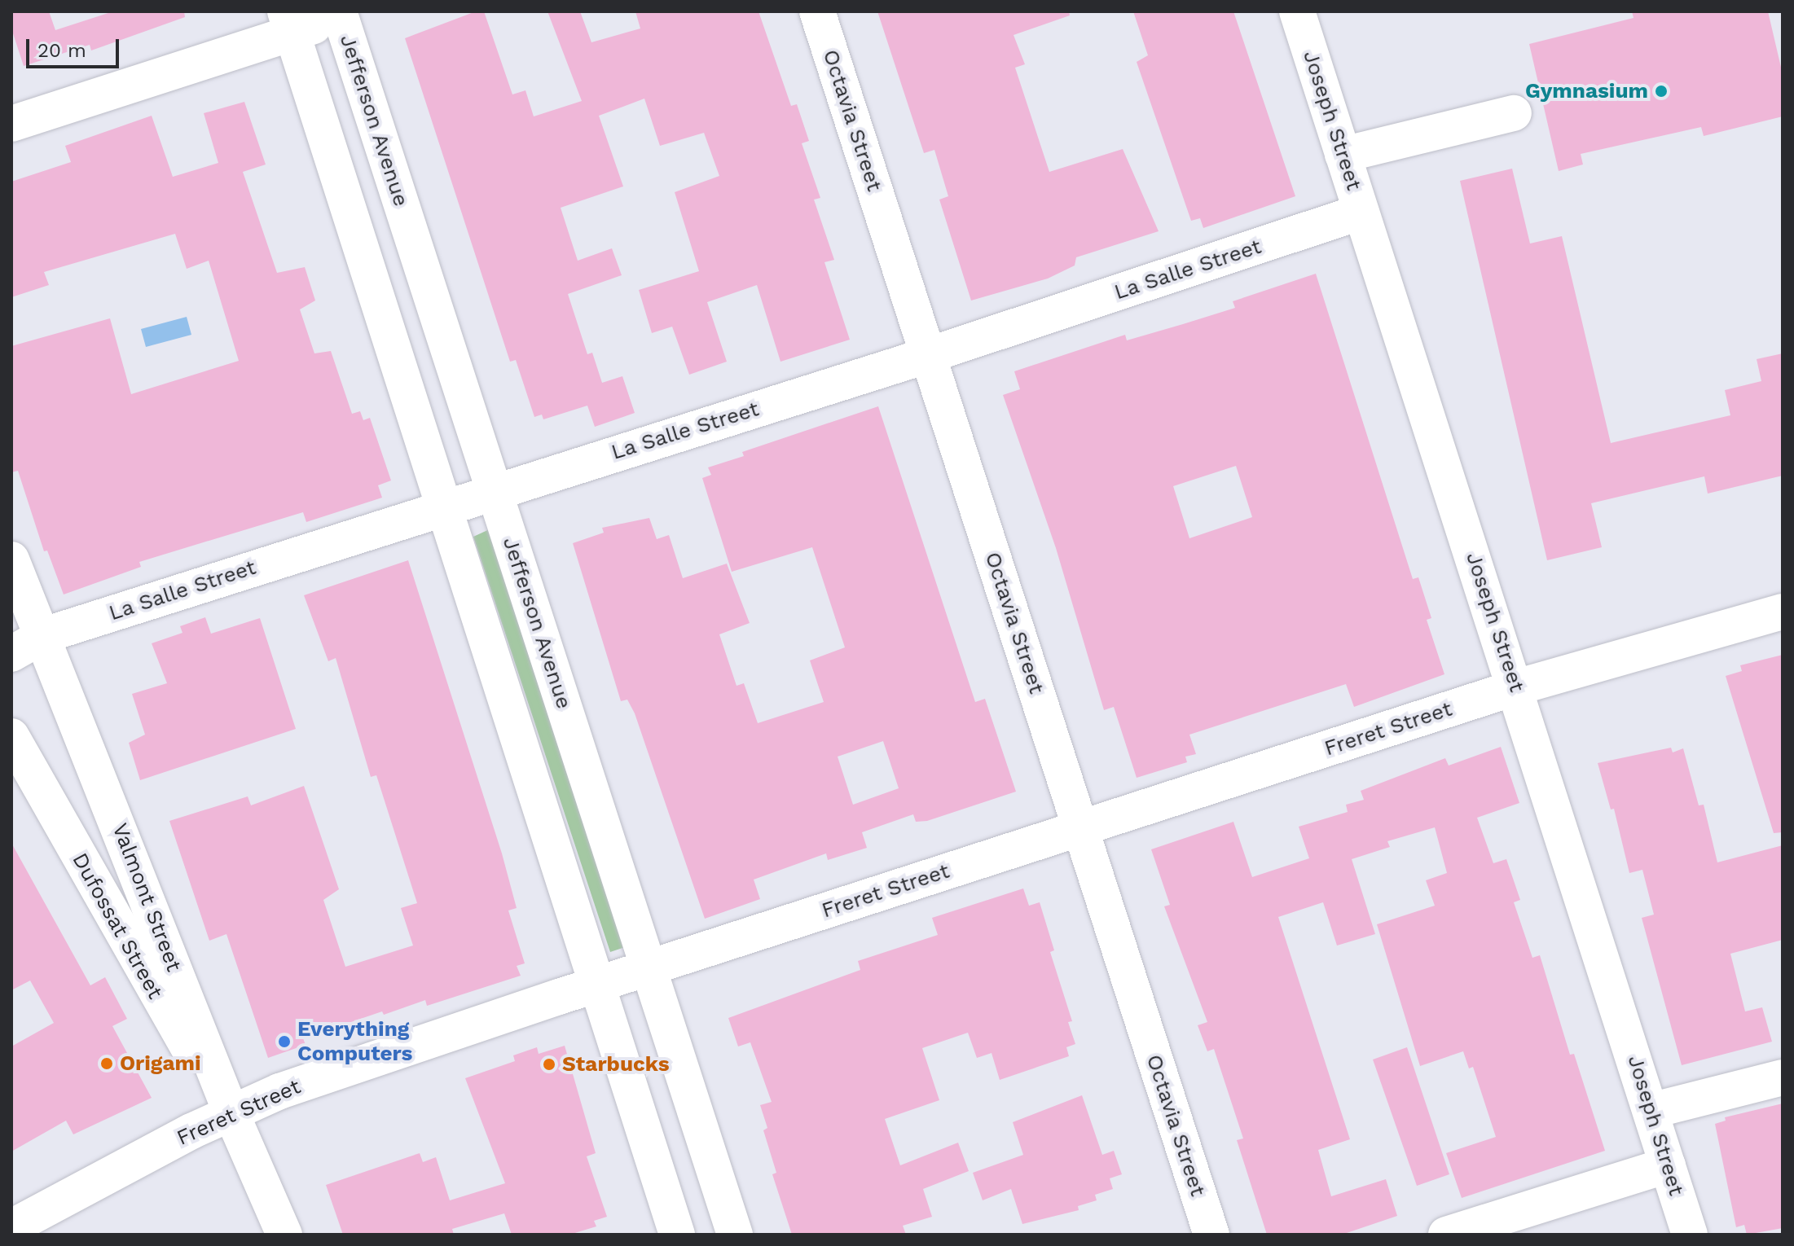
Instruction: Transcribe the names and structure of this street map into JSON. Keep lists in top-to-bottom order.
{
  "streets": {
    "street": [
      "Jefferson Avenue",
      "Octavia Street",
      "Joseph Street",
      "La Salle Street",
      "Freret Street",
      "Valmont Street",
      "Dufossat Street"
    ]
  },
  "crossings": [
    ["Jefferson Avenue", "La Salle Street"],
    ["Jefferson Avenue", "Freret Street"],
    ["Octavia Street", "La Salle Street"],
    ["Octavia Street", "Freret Street"],
    ["Joseph Street", "La Salle Street"],
    ["Joseph Street", "Freret Street"],
    ["La Salle Street", "Valmont Street"],
    ["Freret Street", "Valmont Street"],
    ["Freret Street", "Dufossat Street"],
    ["Valmont Street", "Dufossat Street"]
  ],
  "places": [
    "Gymnasium",
    "Everything Computers",
    "Origami",
    "Starbucks"
  ],
  "scale_bar": "20 m"
}
